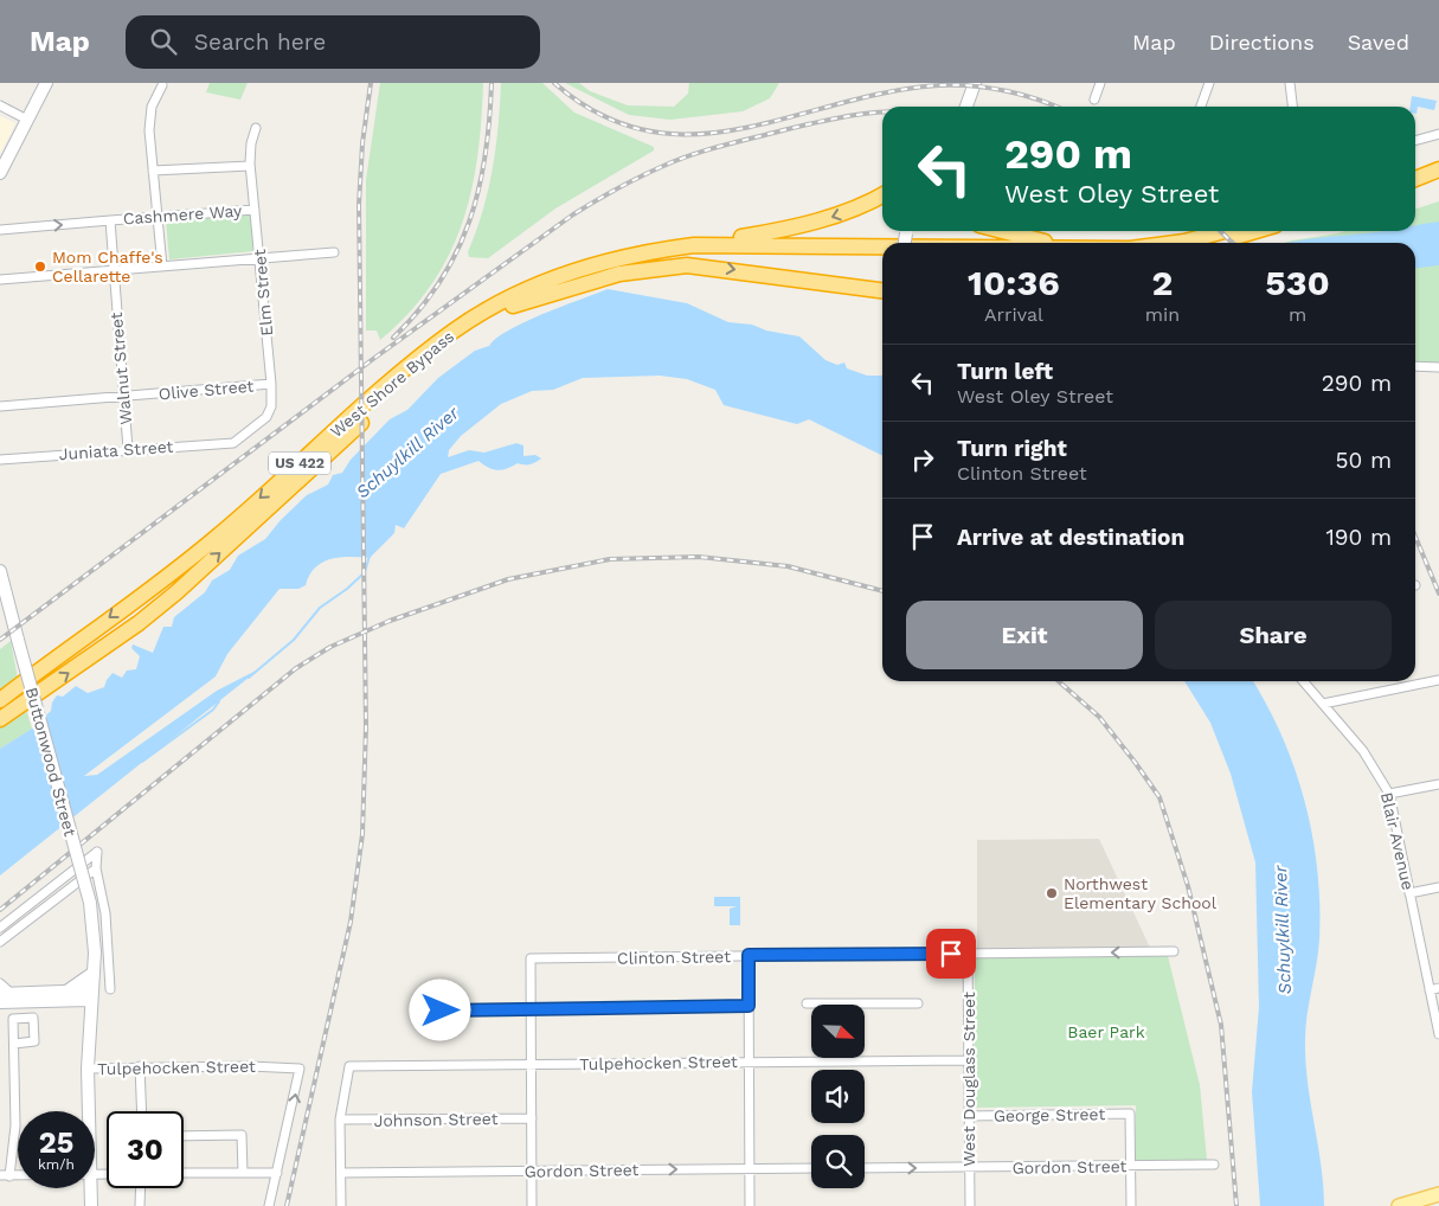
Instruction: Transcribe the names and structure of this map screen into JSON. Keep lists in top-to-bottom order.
{
  "streets": {
    "highway": ["West Shore Bypass", "US 422"],
    "street": [
      "Cashmere Way",
      "Elm Street",
      "Walnut Street",
      "Olive Street",
      "Juniata Street",
      "Buttonwood Street",
      "Blair Avenue",
      "Clinton Street",
      "Tulpehocken Street",
      "West Douglass Street",
      "George Street",
      "Johnson Street",
      "Gordon Street"
    ]
  },
  "crossings": [
    ["Cashmere Way", "Elm Street"],
    ["Cashmere Way", "Walnut Street"],
    ["Elm Street", "Olive Street"],
    ["Elm Street", "Juniata Street"],
    ["Walnut Street", "Olive Street"],
    ["Walnut Street", "Juniata Street"],
    ["Buttonwood Street", "Tulpehocken Street"],
    ["Clinton Street", "West Douglass Street"],
    ["Tulpehocken Street", "West Douglass Street"],
    ["Tulpehocken Street", "Johnson Street"],
    ["West Douglass Street", "George Street"],
    ["West Douglass Street", "Gordon Street"],
    ["George Street", "Gordon Street"]
  ],
  "one_way": ["Gordon Street"],
  "water": ["Schuylkill River"],
  "parks": ["Baer Park"],
  "places": ["Mom Chaffe's Cellarette", "Northwest Elementary School"],
  "north": "bottom right",
  "page": {
    "header": "Map",
    "search": "Search here",
    "nav": ["Map", "Directions", "Saved"],
    "turn": ["290 m", "West Oley Street"],
    "eta": [
      "10:36",
      "Arrival",
      "2",
      "min",
      "530",
      "m"
    ],
    "list": [
      {
        "name": "Turn left",
        "note": "West Oley Street",
        "value": "290 m"
      },
      {
        "name": "Turn right",
        "note": "Clinton Street",
        "value": "50 m"
      },
      {
        "name": "Arrive at destination",
        "value": "190 m"
      }
    ],
    "buttons": ["Exit", "Share"],
    "speed": "25 km/h",
    "limit": "30"
  }
}
